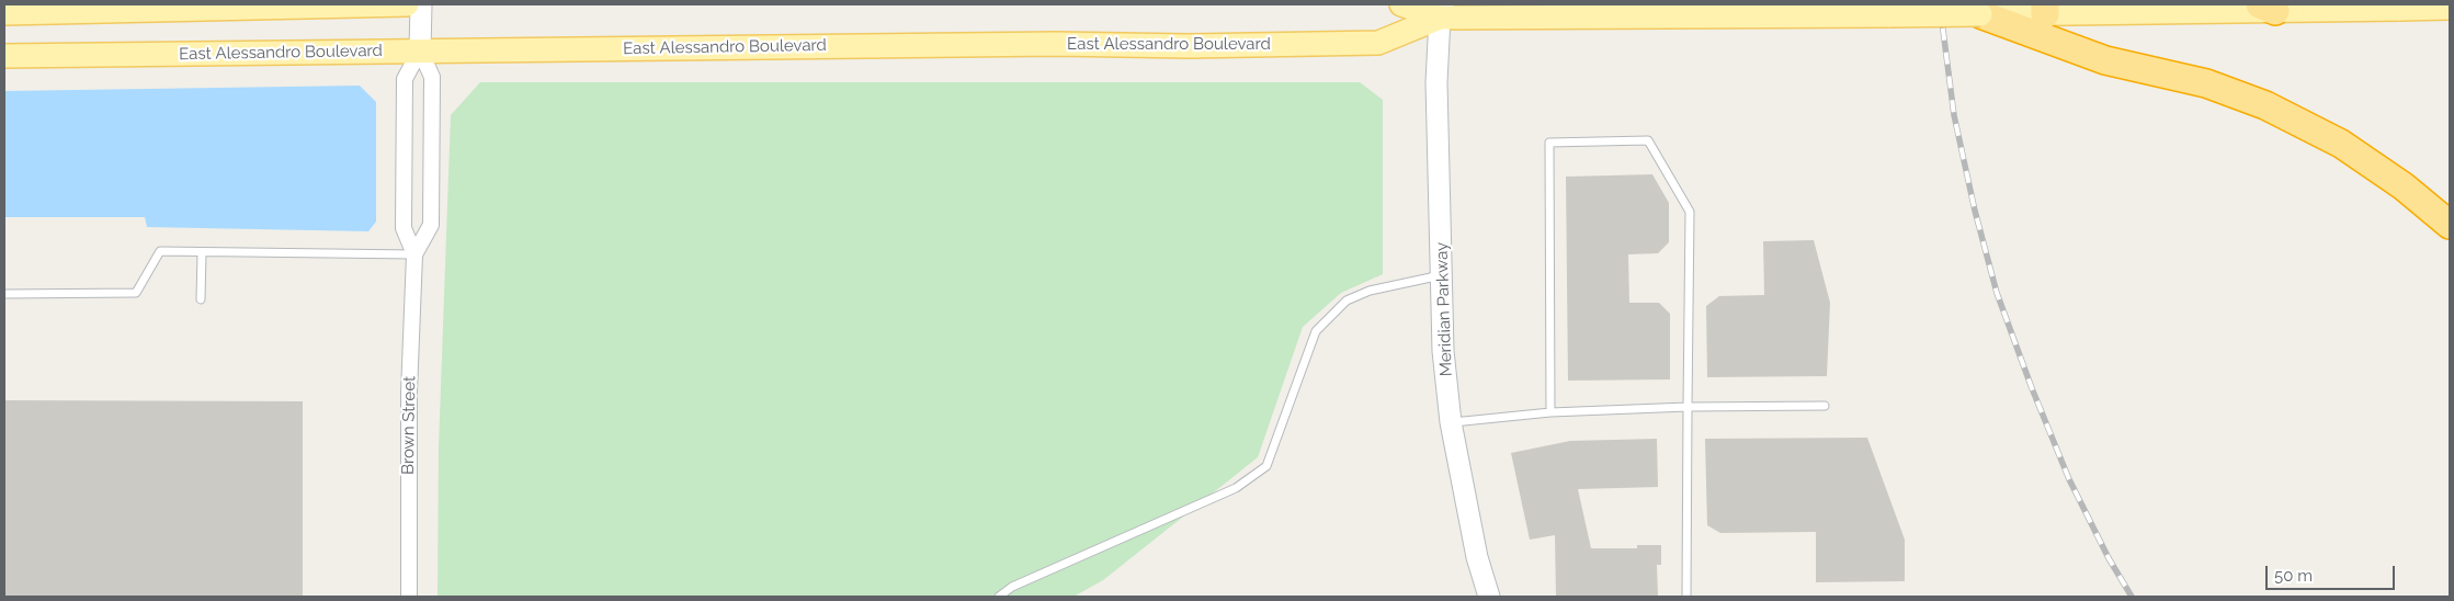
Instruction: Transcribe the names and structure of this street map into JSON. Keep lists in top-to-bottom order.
{
  "streets": {
    "main road": ["East Alessandro Boulevard", "Meridian Parkway", "Brown Street"]
  },
  "crossings": [
    ["East Alessandro Boulevard", "Meridian Parkway"],
    ["East Alessandro Boulevard", "Brown Street"]
  ],
  "scale_bar": "50 m"
}
